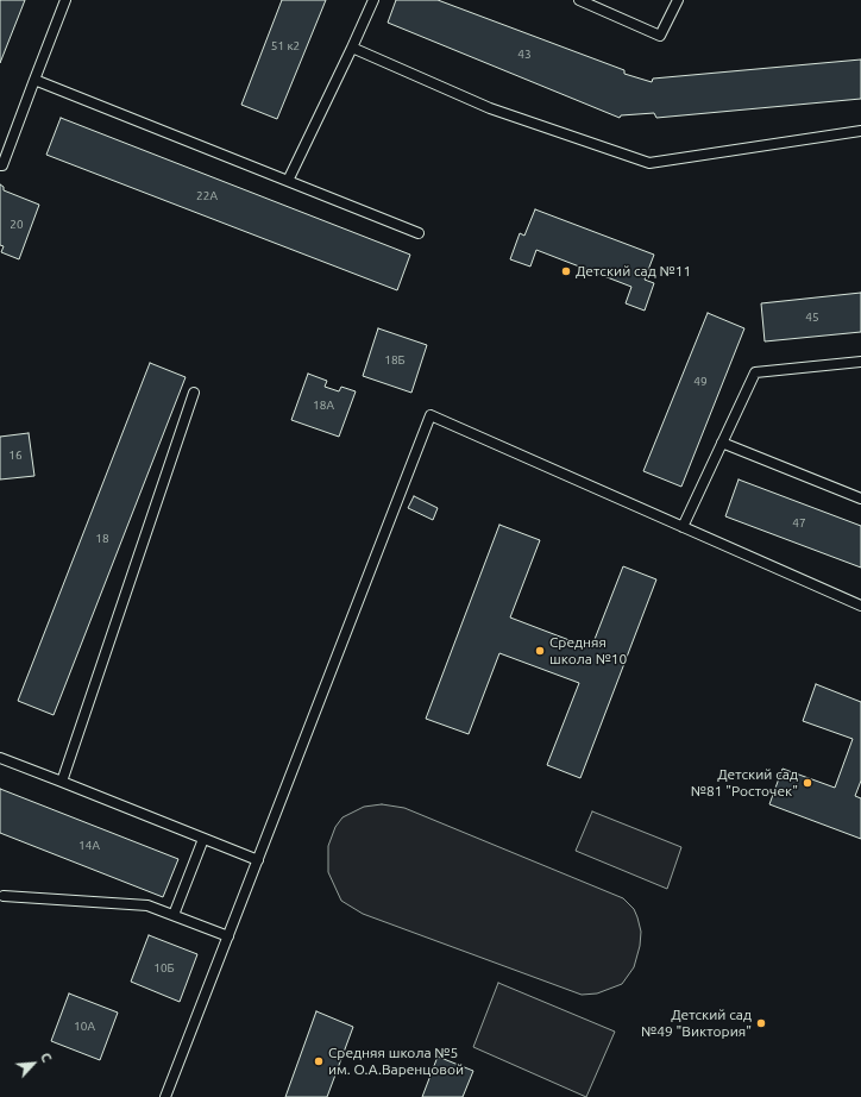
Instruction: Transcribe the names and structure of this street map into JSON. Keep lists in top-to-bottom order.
{
  "places": [
    "Детский сад №11",
    "Средняя школа №10",
    "Детский сад №81 \"Росточек\"",
    "Детский сад №49 \"Виктория\"",
    "Средняя школа №5 им. О.А.Варенцовой"
  ],
  "house_numbers": [
    "51 к2",
    "43",
    "22А",
    "20",
    "45",
    "18Б",
    "49",
    "18А",
    "16",
    "47",
    "18",
    "14А",
    "10Б",
    "10А"
  ],
  "north": "top right"
}
